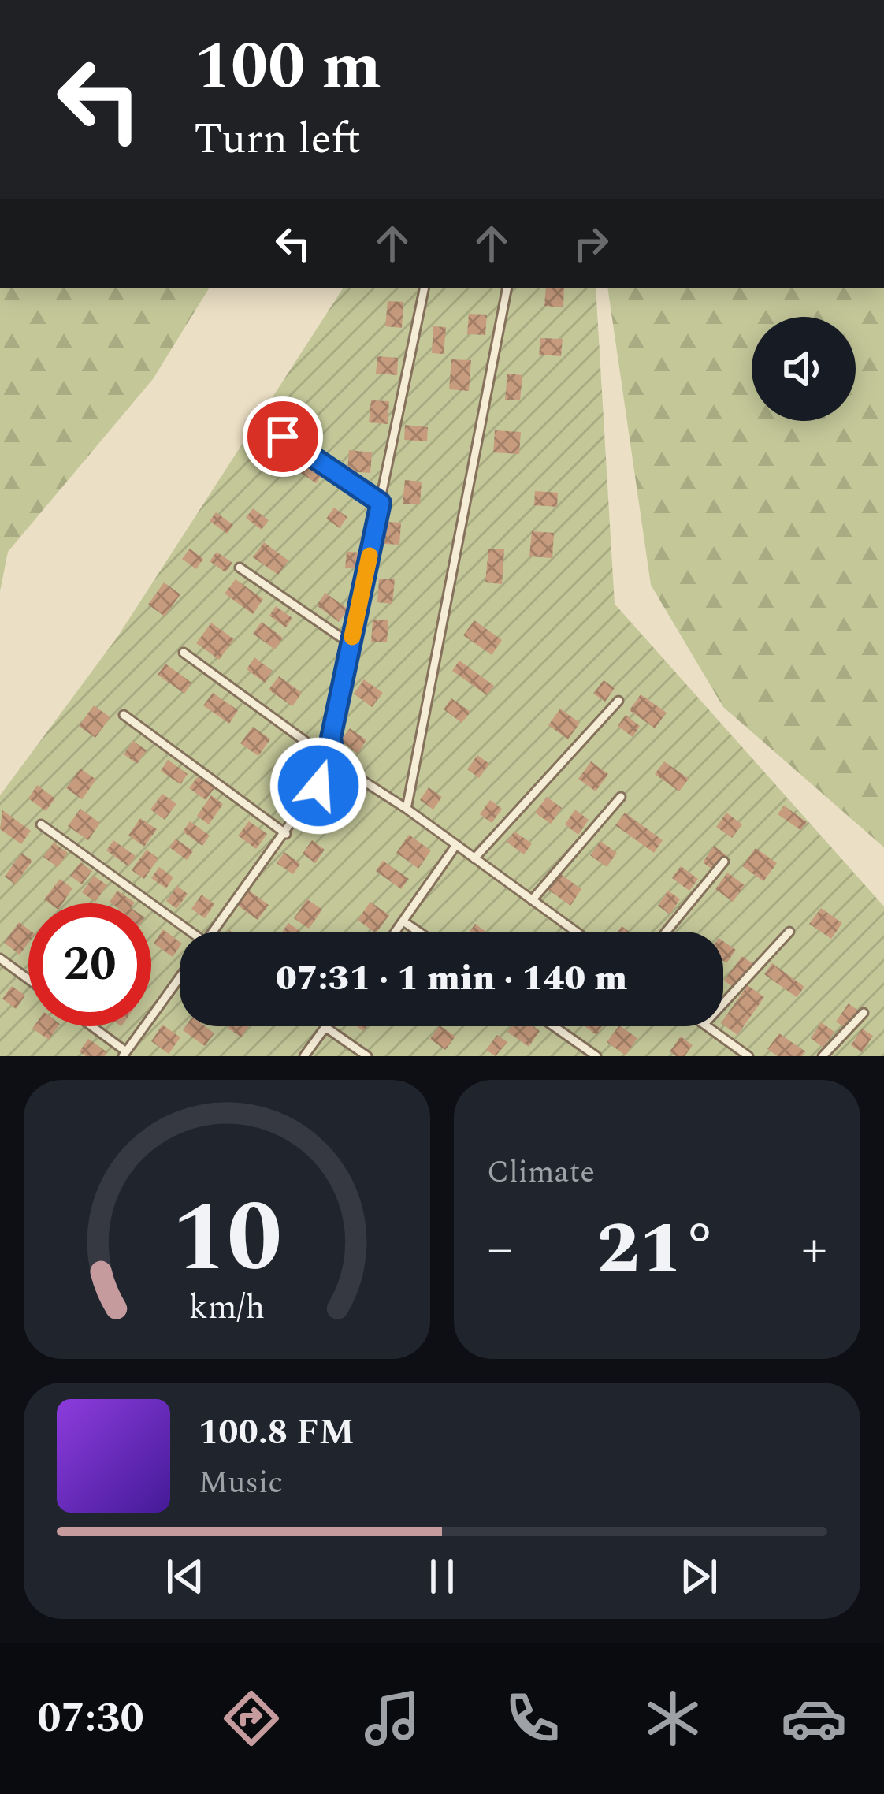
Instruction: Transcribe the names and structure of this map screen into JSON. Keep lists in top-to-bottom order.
{
  "page": {
    "turn": ["100 m", "Turn left"],
    "limit": "20",
    "trip": "07:31 · 1 min · 140 m",
    "tile": "Climate",
    "heat": ["−", "21°", "+"],
    "song": ["100.8 FM", "Music"],
    "tabs": "07:30",
    "gauge": ["10", "km/h"]
  }
}
